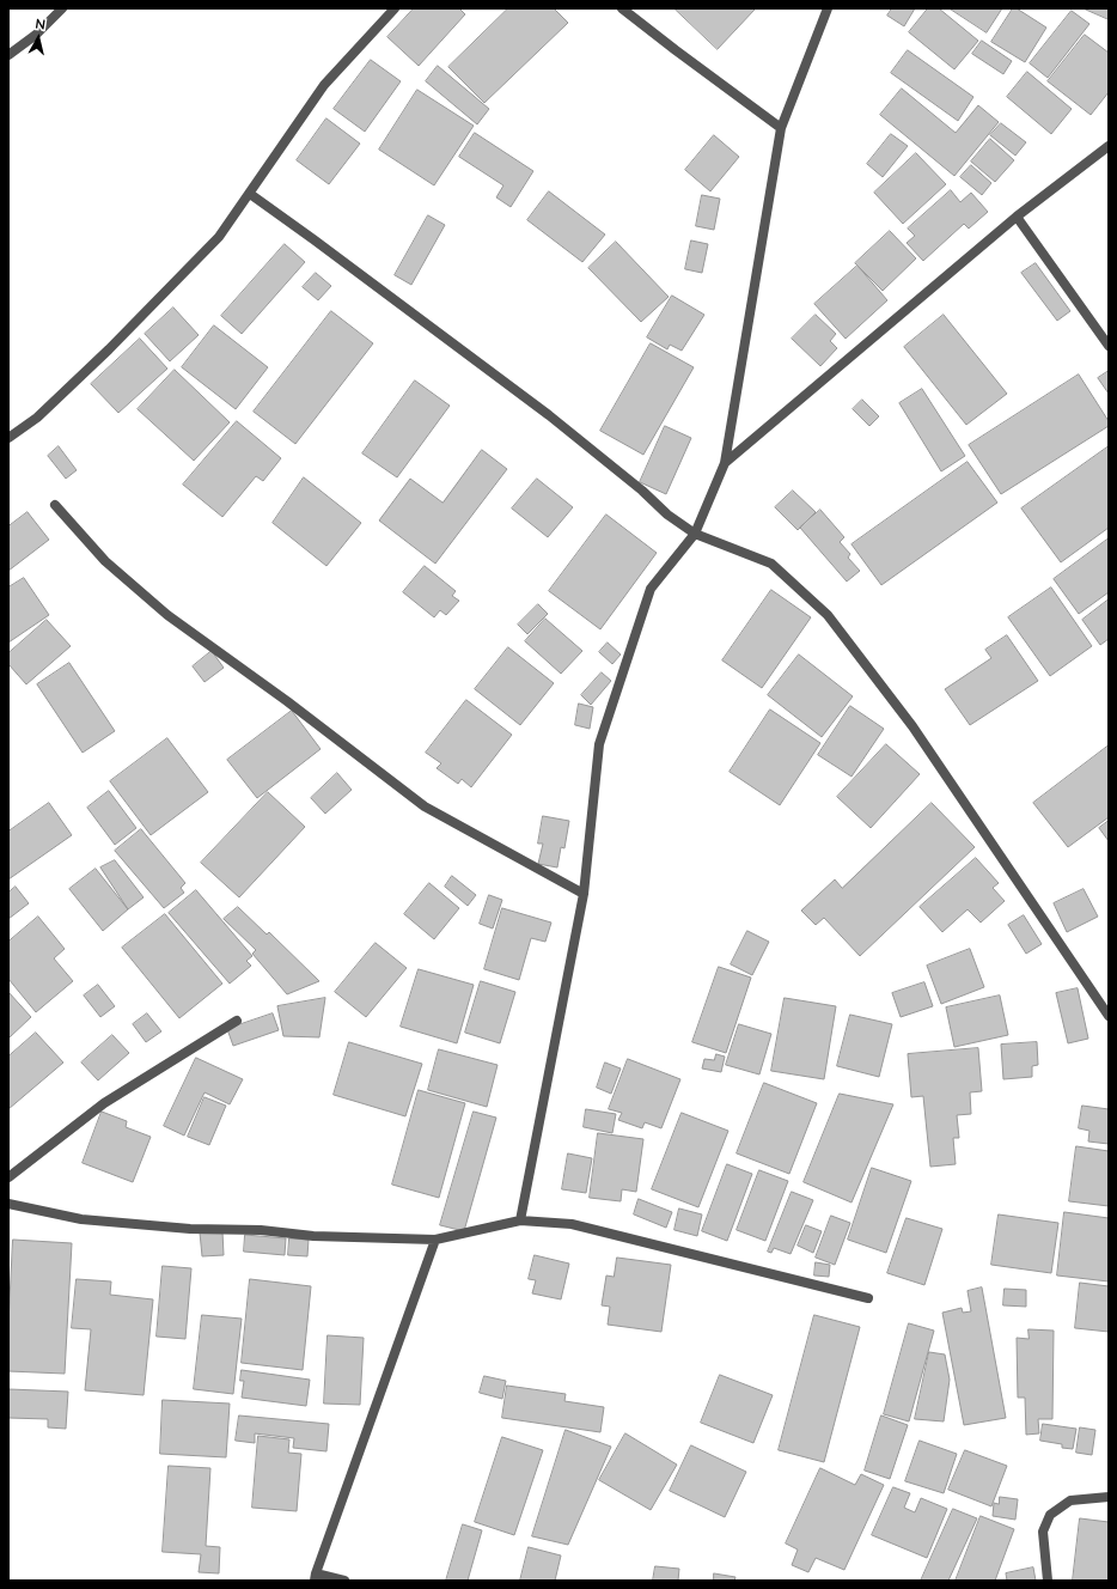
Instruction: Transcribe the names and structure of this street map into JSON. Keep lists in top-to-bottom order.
{
  "north": "top"
}
